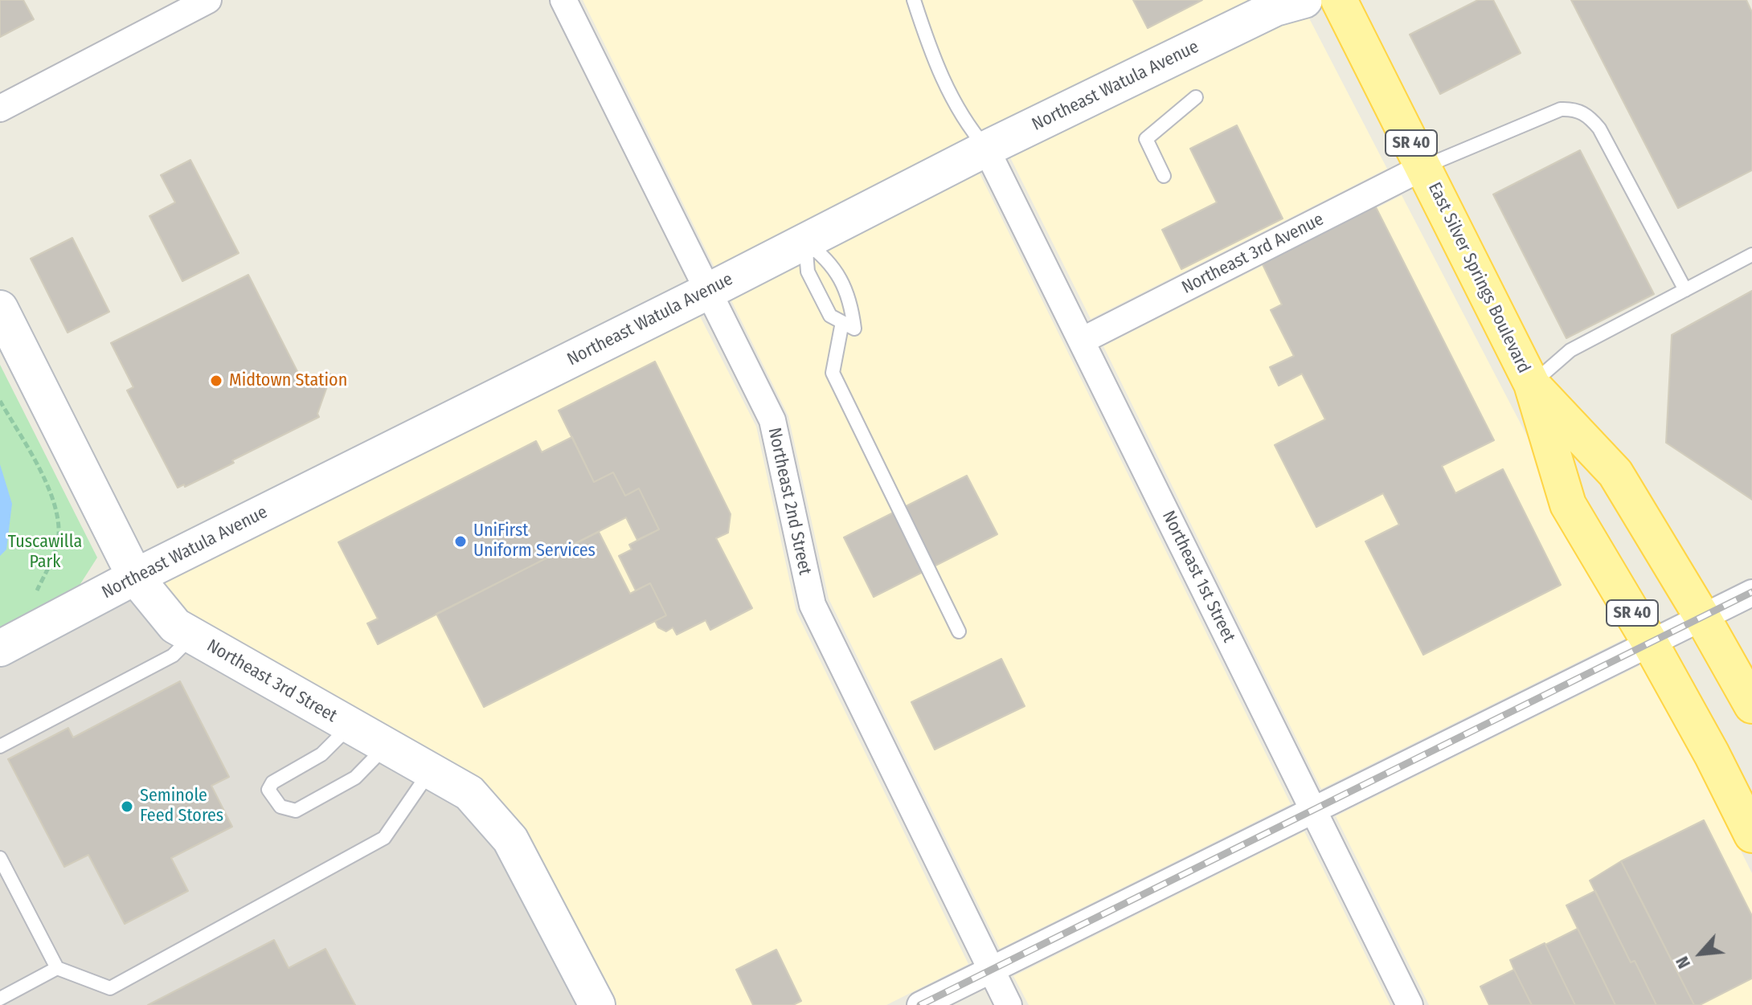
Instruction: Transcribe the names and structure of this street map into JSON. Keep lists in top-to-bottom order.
{
  "streets": {
    "main road": ["SR 40", "East Silver Springs Boulevard"],
    "street": [
      "Northeast Watula Avenue",
      "Northeast 3rd Avenue",
      "Northeast 2nd Street",
      "Northeast 1st Street",
      "Northeast 3rd Street"
    ]
  },
  "crossings": [
    ["Northeast Watula Avenue", "Northeast 2nd Street"],
    ["Northeast Watula Avenue", "Northeast 1st Street"],
    ["Northeast Watula Avenue", "Northeast 3rd Street"],
    ["Northeast 3rd Avenue", "East Silver Springs Boulevard"],
    ["Northeast 3rd Avenue", "Northeast 1st Street"]
  ],
  "parks": ["Tuscawilla Park"],
  "places": ["Midtown Station", "UniFirst Uniform Services", "Seminole Feed Stores"],
  "north": "bottom left"
}
